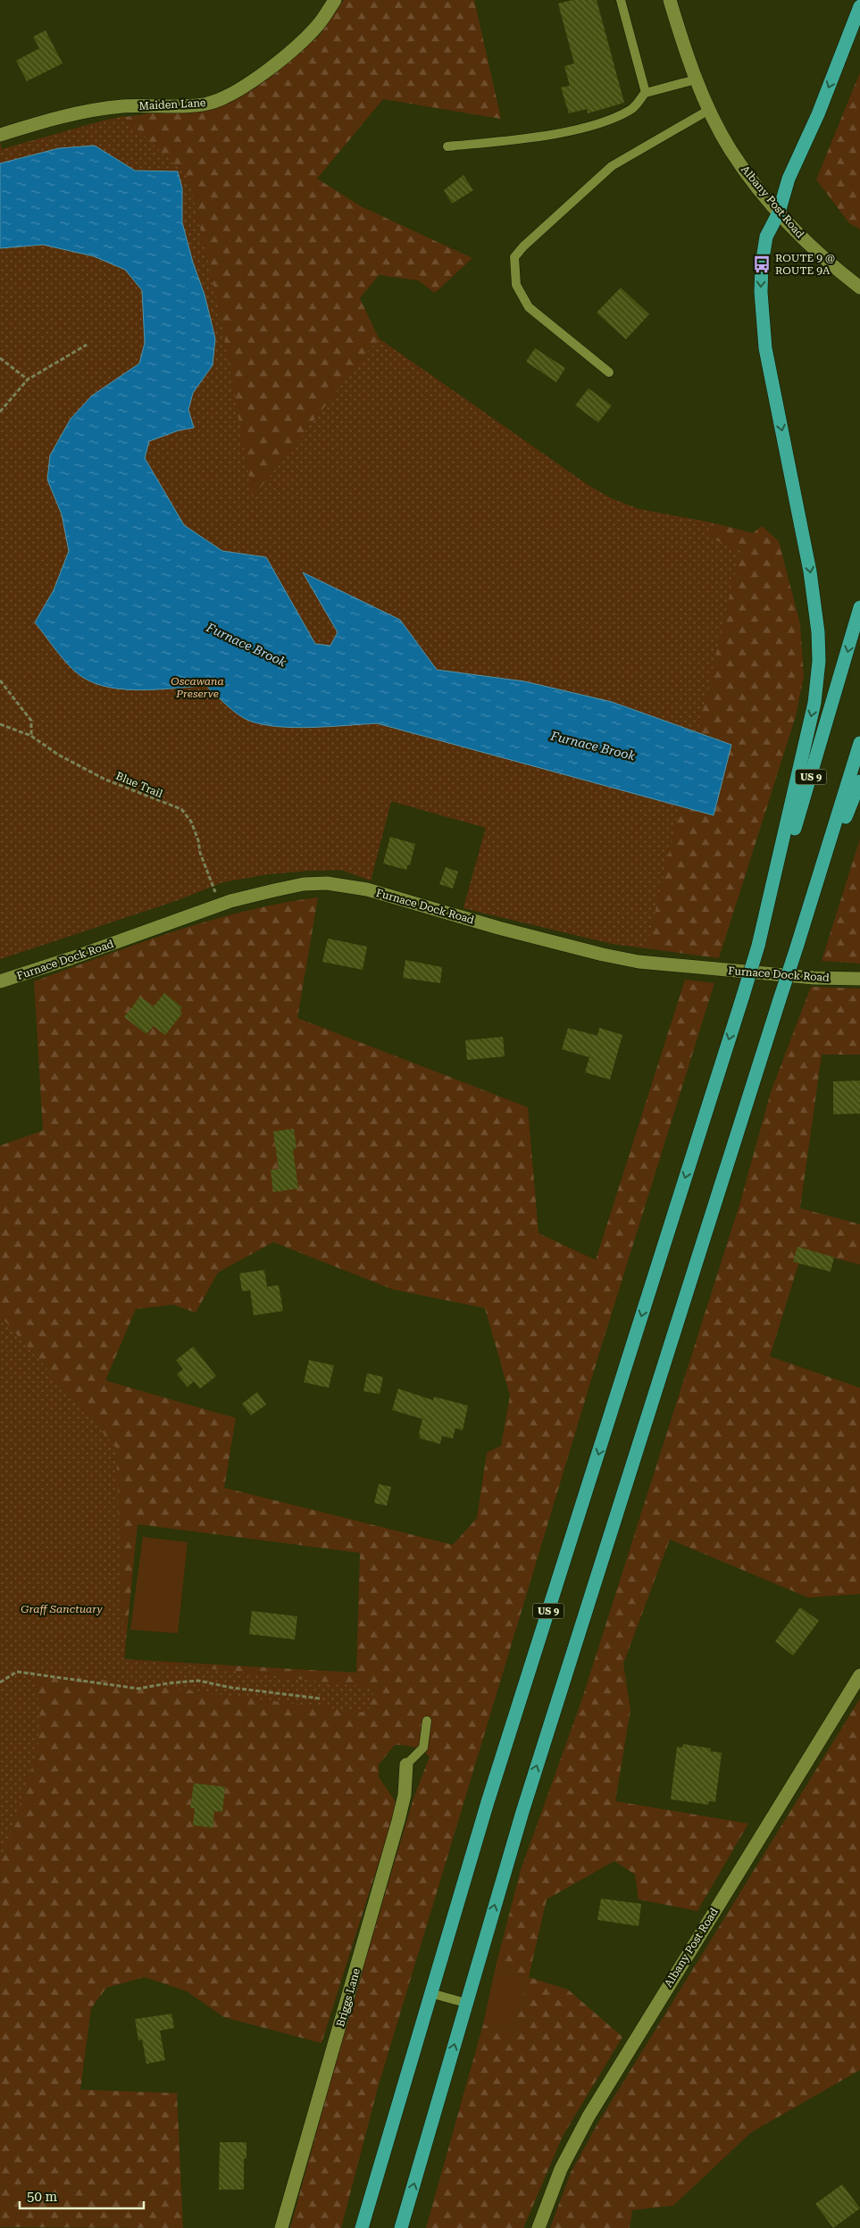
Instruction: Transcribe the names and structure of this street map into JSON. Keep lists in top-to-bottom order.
{
  "streets": {
    "highway": ["US 9"],
    "street": [
      "Maiden Lane",
      "Albany Post Road",
      "Furnace Dock Road",
      "Briggs Lane"
    ],
    "path": ["Blue Trail"]
  },
  "crossings": [
    ["Blue Trail", "Furnace Dock Road"]
  ],
  "water": ["Furnace Brook"],
  "parks": ["Oscawana Preserve", "Graff Sanctuary"],
  "places": {
    "bus stop": ["ROUTE 9 @ ROUTE 9A"]
  },
  "scale_bar": "50 m"
}
